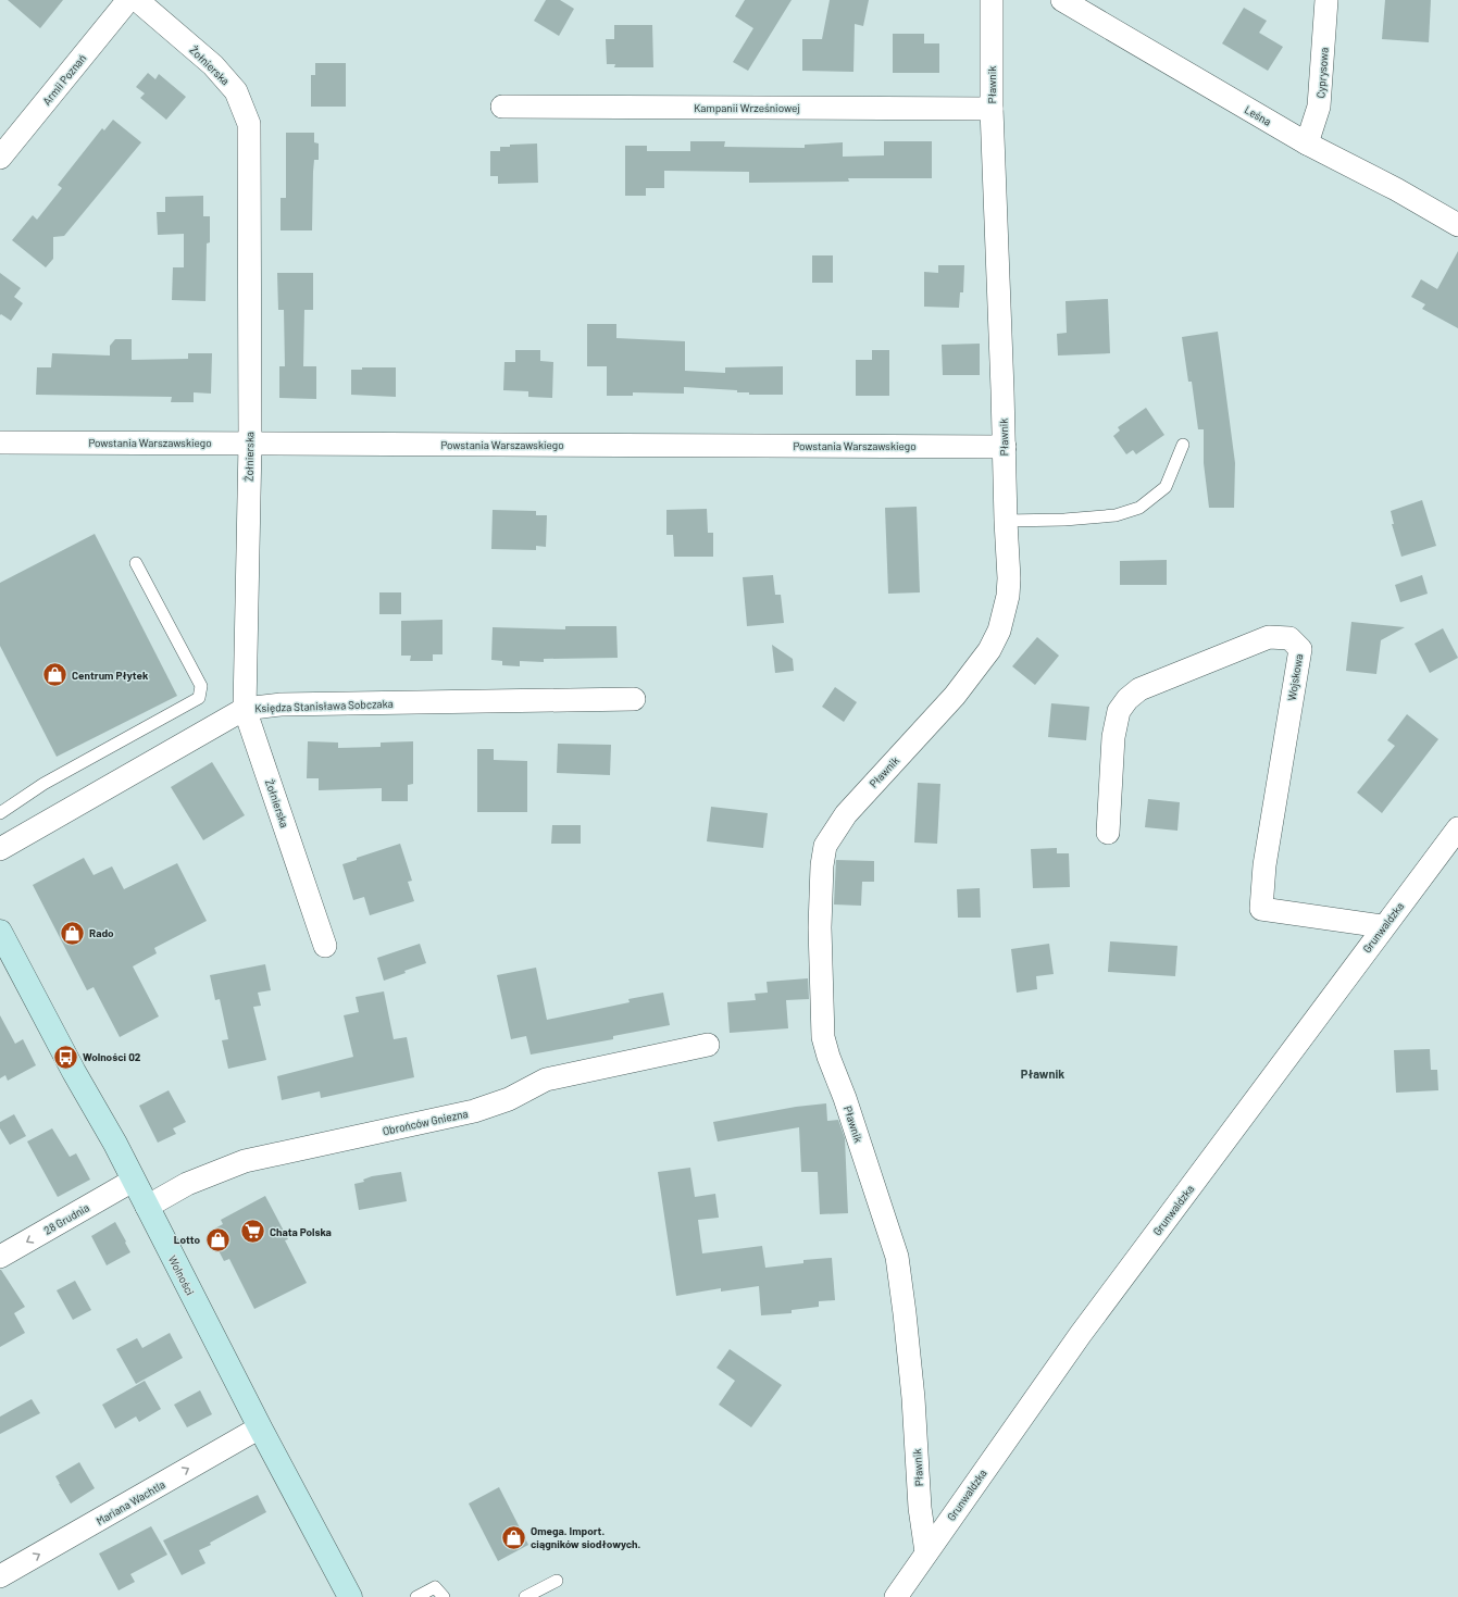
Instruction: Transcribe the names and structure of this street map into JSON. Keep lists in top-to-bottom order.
{
  "streets": {
    "street": [
      "Żołnierska",
      "Cyprysowa",
      "Armii Poznań",
      "Pławnik",
      "Kampanii Wrześniowej",
      "Leśna",
      "Powstania Warszawskiego",
      "Wojskowa",
      "Księdza Stanisława Sobczaka",
      "Grunwaldzka",
      "Obrońców Gniezna",
      "28 Grudnia",
      "Wolności",
      "Mariana Wachtla"
    ]
  },
  "crossings": [
    ["Żołnierska", "Powstania Warszawskiego"],
    ["Żołnierska", "Księdza Stanisława Sobczaka"],
    ["Cyprysowa", "Leśna"],
    ["Pławnik", "Kampanii Wrześniowej"],
    ["Pławnik", "Powstania Warszawskiego"],
    ["Pławnik", "Grunwaldzka"],
    ["Wojskowa", "Grunwaldzka"],
    ["Obrońców Gniezna", "Wolności"],
    ["28 Grudnia", "Wolności"],
    ["Wolności", "Mariana Wachtla"]
  ],
  "one_way": ["28 Grudnia", "Mariana Wachtla"],
  "districts": ["Pławnik"],
  "places": {
    "shop": [
      "Centrum Płytek",
      "Rado",
      "Lotto",
      "Omega. Import. ciągników siodłowych."
    ],
    "bus stop": ["Wolności 02"],
    "supermarket": ["Chata Polska"]
  }
}
